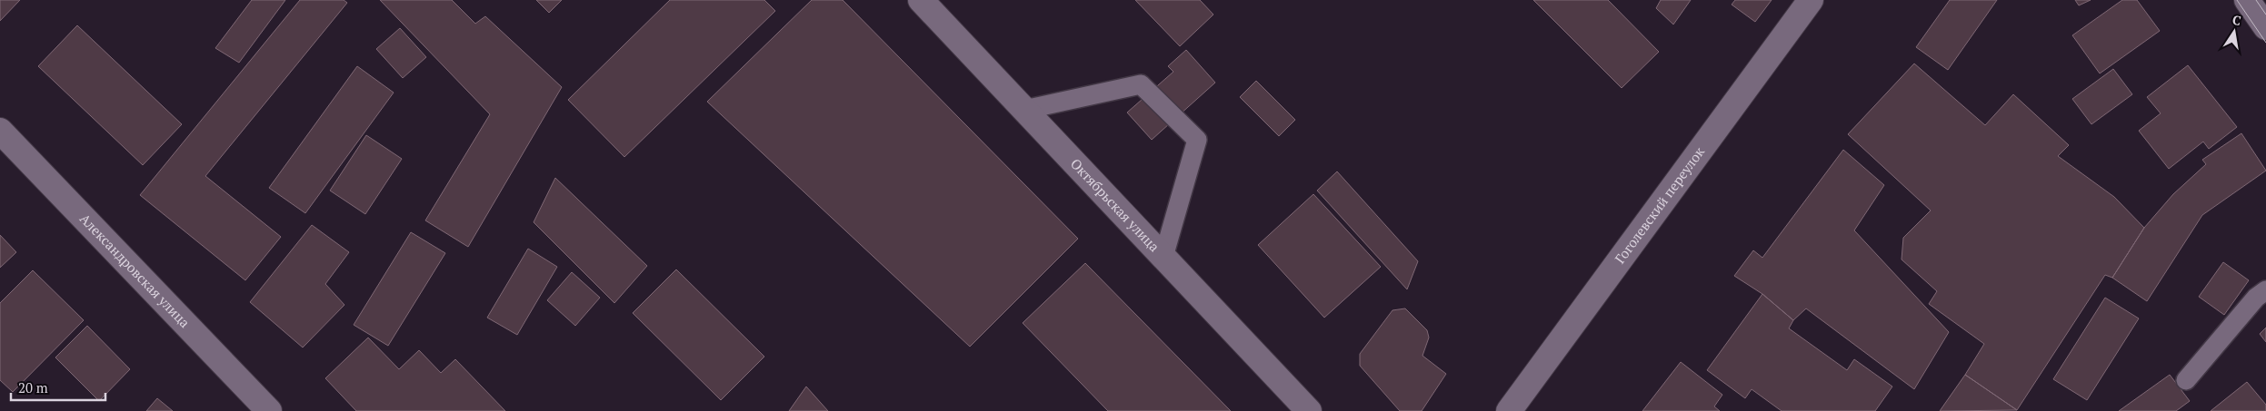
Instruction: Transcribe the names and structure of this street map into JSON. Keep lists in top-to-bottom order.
{
  "streets": {
    "main road": ["Гоголевский переулок", "Октябрьская улица", "Александровская улица"]
  },
  "scale_bar": "20 m",
  "north": "top"
}
